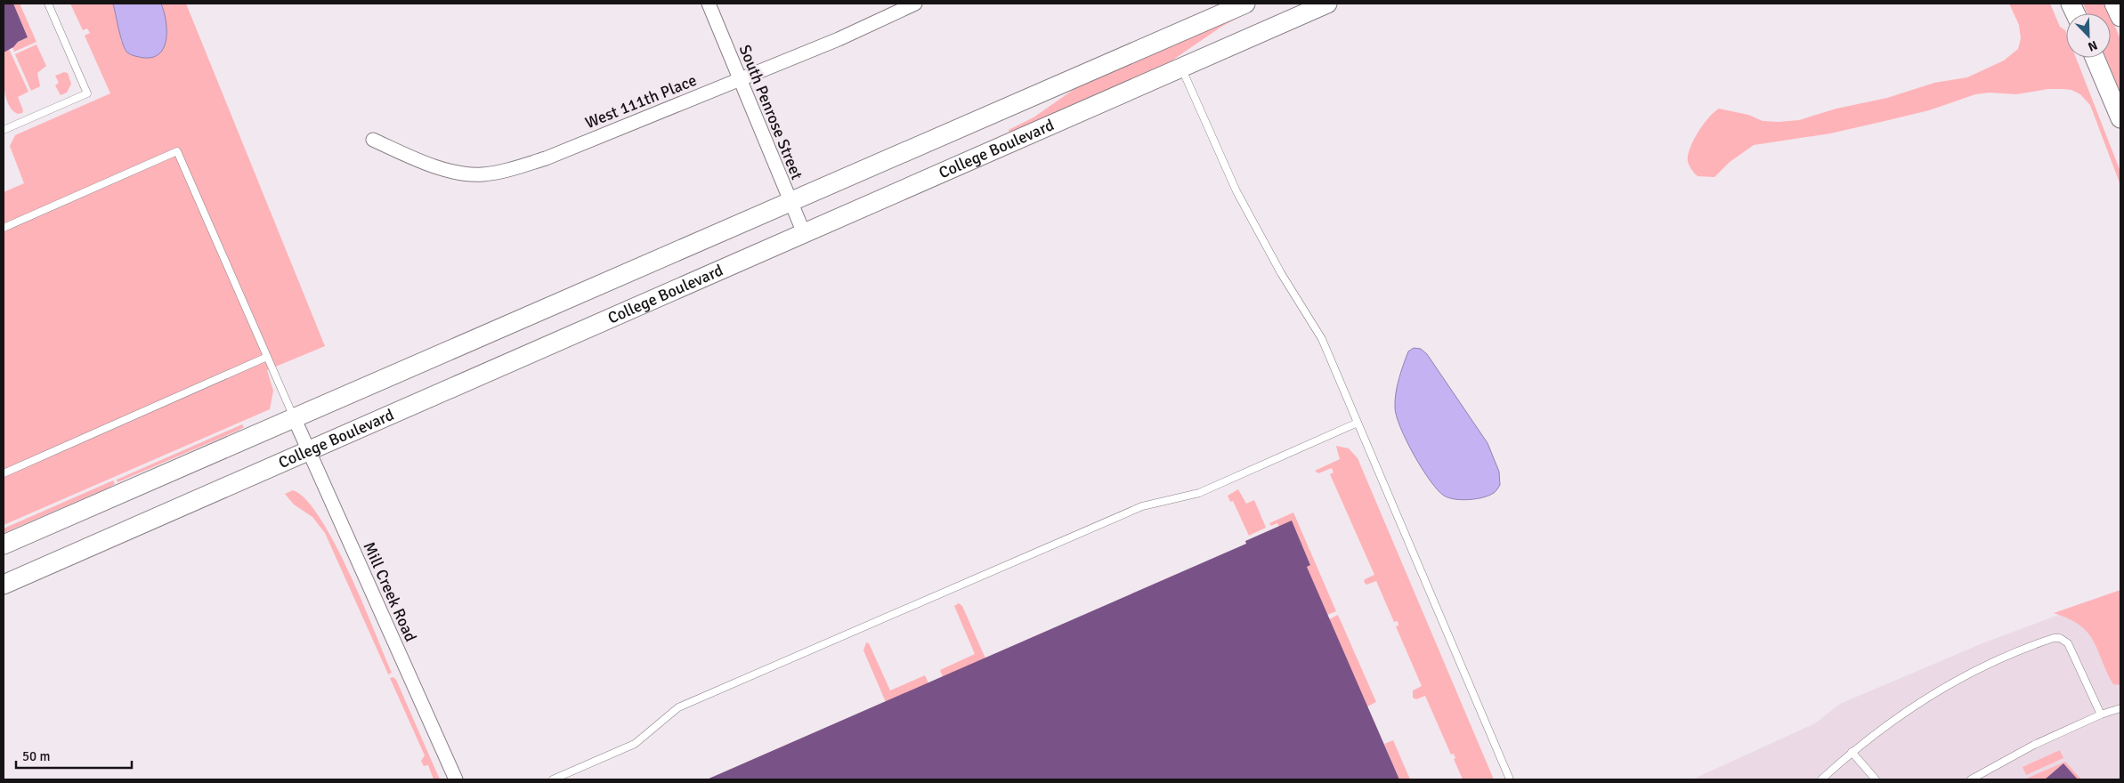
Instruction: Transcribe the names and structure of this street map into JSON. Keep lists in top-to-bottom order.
{
  "streets": {
    "main road": ["College Boulevard"],
    "street": ["West 111th Place", "South Penrose Street", "Mill Creek Road"]
  },
  "crossings": [
    ["West 111th Place", "South Penrose Street"],
    ["South Penrose Street", "College Boulevard"],
    ["College Boulevard", "Mill Creek Road"]
  ],
  "scale_bar": "50 m",
  "north": "bottom right"
}
